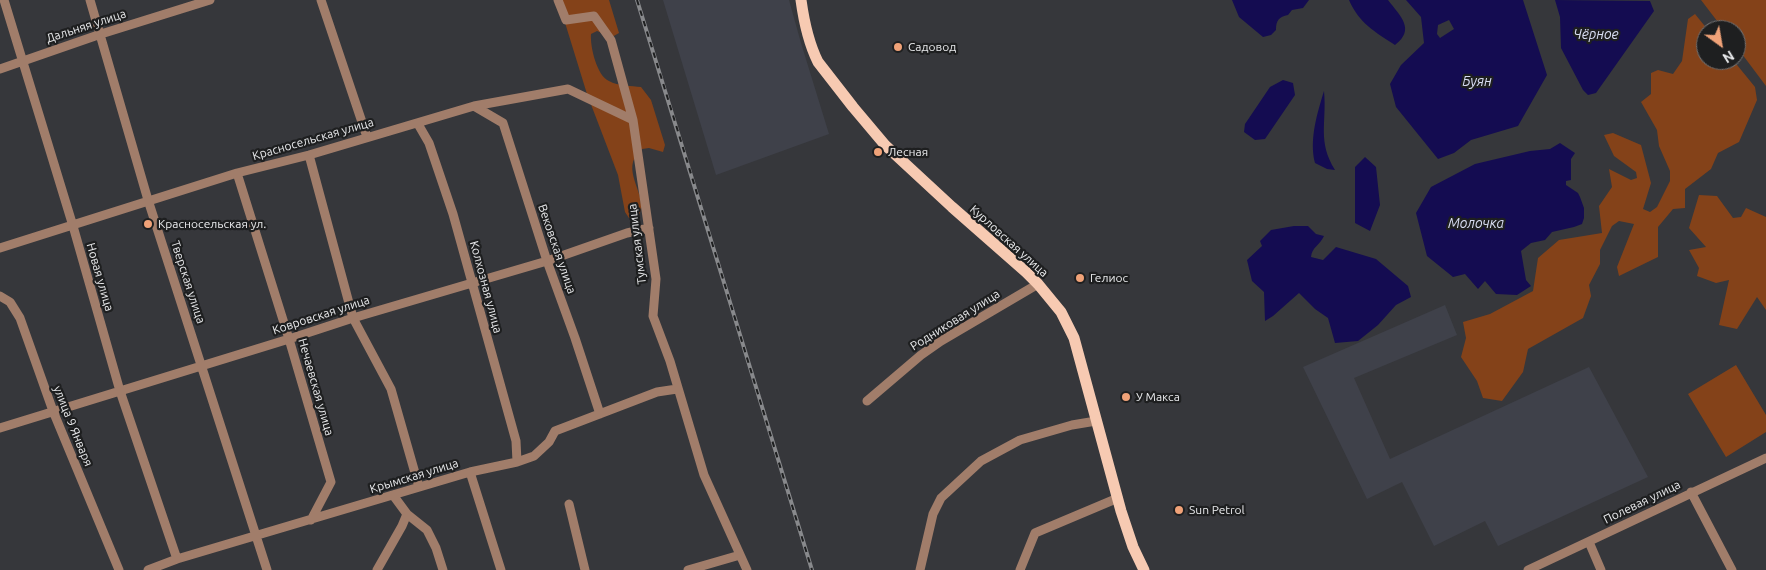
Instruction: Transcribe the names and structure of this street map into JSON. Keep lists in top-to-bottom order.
{
  "streets": {
    "main road": ["Курловская улица"],
    "street": [
      "Дальняя улица",
      "Красносельская улица",
      "Тумская улица",
      "Вековская улица",
      "Новая улица",
      "Тверская улица",
      "Колхозная улица",
      "Ковровская улица",
      "Родниковая улица",
      "Нечаевская улица",
      "улица 9 Января",
      "Крымская улица",
      "Полевая улица"
    ]
  },
  "crossings": [
    ["Дальняя улица", "Новая улица"],
    ["Дальняя улица", "Тверская улица"],
    ["Красносельская улица", "Тумская улица"],
    ["Красносельская улица", "Вековская улица"],
    ["Красносельская улица", "Новая улица"],
    ["Красносельская улица", "Тверская улица"],
    ["Красносельская улица", "Колхозная улица"],
    ["Красносельская улица", "Нечаевская улица"],
    ["Курловская улица", "Родниковая улица"],
    ["Тумская улица", "Ковровская улица"],
    ["Тумская улица", "Крымская улица"],
    ["Вековская улица", "Ковровская улица"],
    ["Вековская улица", "Крымская улица"],
    ["Новая улица", "Ковровская улица"],
    ["Новая улица", "Крымская улица"],
    ["Тверская улица", "Ковровская улица"],
    ["Тверская улица", "Крымская улица"],
    ["Колхозная улица", "Ковровская улица"],
    ["Колхозная улица", "Крымская улица"],
    ["Ковровская улица", "Нечаевская улица"],
    ["Ковровская улица", "улица 9 Января"],
    ["Нечаевская улица", "Крымская улица"]
  ],
  "water": ["Чёрное", "Буян", "Молочка"],
  "places": [
    "Садовод",
    "Лесная",
    "Красносельская ул.",
    "Гелиос",
    "У Макса",
    "Sun Petrol"
  ],
  "north": "bottom right"
}
